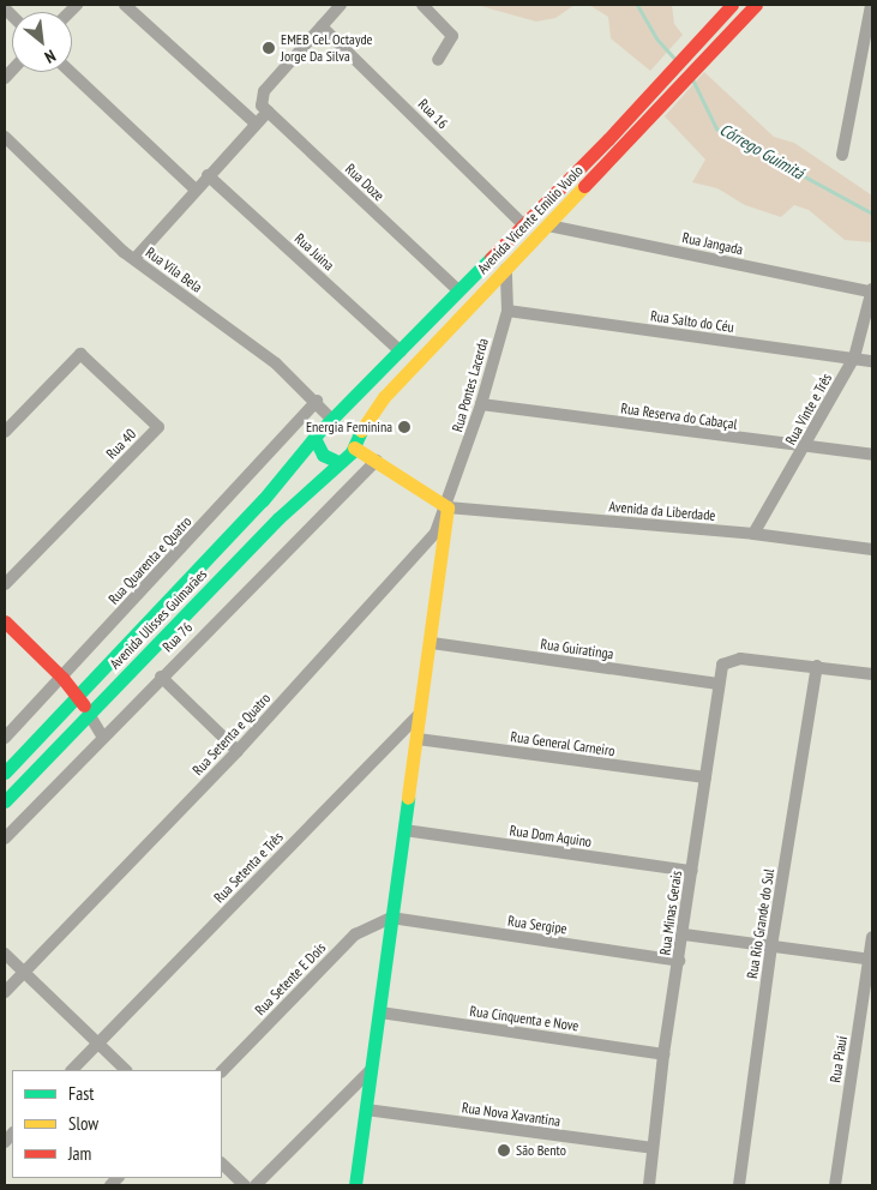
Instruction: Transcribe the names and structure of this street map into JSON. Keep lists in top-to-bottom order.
{
  "streets": {
    "main road": ["Avenida Vicente Emilio Vuolo", "Avenida Ulisses Guimarães"],
    "street": [
      "Rua 16",
      "Rua Doze",
      "Rua Jangada",
      "Rua Juina",
      "Rua Vila Bela",
      "Rua Salto do Céu",
      "Rua Pontes Lacerda",
      "Rua Vinte e Três",
      "Rua Reserva do Cabaçal",
      "Rua 40",
      "Avenida da Liberdade",
      "Rua Quarenta e Quatro",
      "Rua 76",
      "Rua Guiratinga",
      "Rua Setenta e Quatro",
      "Rua General Carneiro",
      "Rua Dom Aquino",
      "Rua Setenta e Três",
      "Rua Minas Gerais",
      "Rua Rio Grande do Sul",
      "Rua Sergipe",
      "Rua Setente E Dois",
      "Rua Cinquenta e Nove",
      "Rua Piauí",
      "Rua Nova Xavantina"
    ]
  },
  "crossings": [
    ["Rua 16", "Avenida Vicente Emilio Vuolo"],
    ["Rua Doze", "Avenida Vicente Emilio Vuolo"],
    ["Avenida Vicente Emilio Vuolo", "Rua Jangada"],
    ["Avenida Vicente Emilio Vuolo", "Rua Juina"],
    ["Avenida Vicente Emilio Vuolo", "Rua Vila Bela"],
    ["Avenida Vicente Emilio Vuolo", "Rua Pontes Lacerda"],
    ["Avenida Vicente Emilio Vuolo", "Avenida Ulisses Guimarães"],
    ["Rua Jangada", "Rua Vinte e Três"],
    ["Rua Vila Bela", "Rua Quarenta e Quatro"],
    ["Rua Salto do Céu", "Rua Pontes Lacerda"],
    ["Rua Salto do Céu", "Rua Vinte e Três"],
    ["Rua Pontes Lacerda", "Rua Reserva do Cabaçal"],
    ["Rua Pontes Lacerda", "Avenida da Liberdade"],
    ["Rua Pontes Lacerda", "Rua Setenta e Quatro"],
    ["Rua Vinte e Três", "Rua Reserva do Cabaçal"],
    ["Rua Vinte e Três", "Avenida da Liberdade"],
    ["Avenida da Liberdade", "Rua Setenta e Quatro"],
    ["Rua Guiratinga", "Rua Minas Gerais"],
    ["Rua General Carneiro", "Rua Minas Gerais"],
    ["Rua Dom Aquino", "Rua Minas Gerais"],
    ["Rua Minas Gerais", "Rua Rio Grande do Sul"],
    ["Rua Minas Gerais", "Rua Sergipe"],
    ["Rua Minas Gerais", "Rua Cinquenta e Nove"],
    ["Rua Minas Gerais", "Rua Nova Xavantina"],
    ["Rua Sergipe", "Rua Setente E Dois"]
  ],
  "water": ["Córrego Guimitá"],
  "places": ["EMEB Cel. Octayde Jorge Da Silva", "Energia Feminina", "São Bento"],
  "legend": ["Fast", "Slow", "Jam"],
  "north": "bottom right"
}
